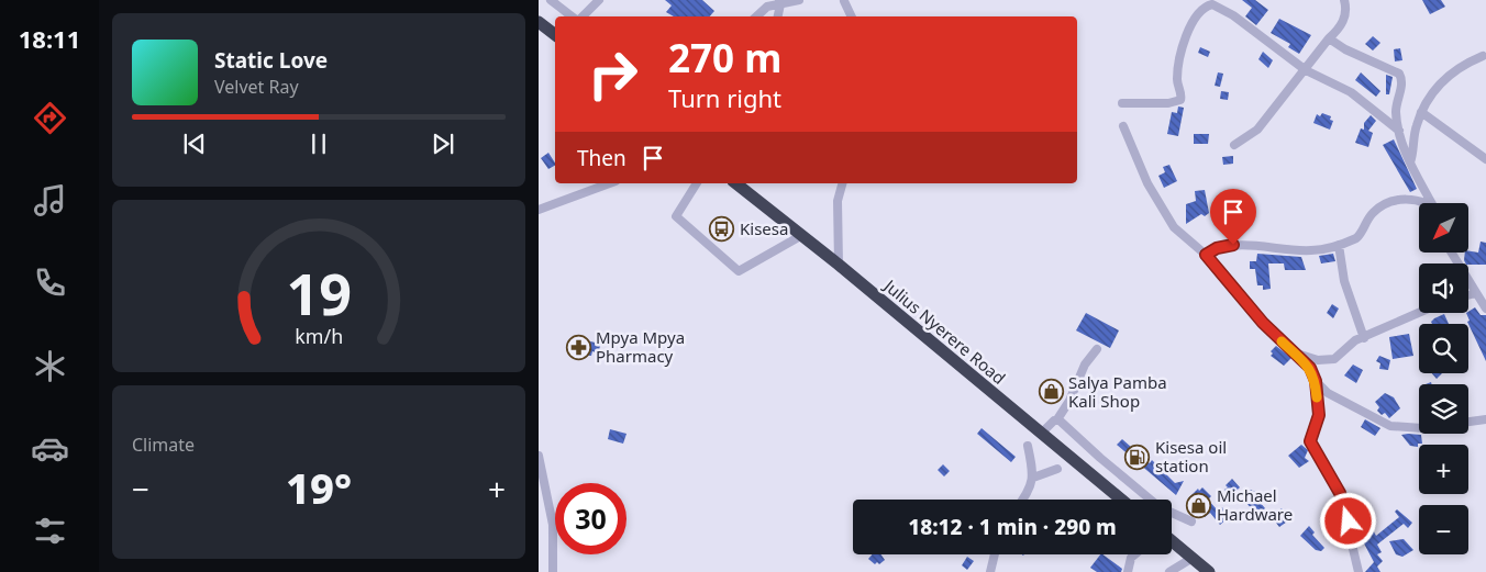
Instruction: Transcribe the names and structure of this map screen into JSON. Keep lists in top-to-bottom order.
{
  "streets": {
    "highway": ["Julius Nyerere Road"]
  },
  "places": {
    "bus stop": ["Kisesa"],
    "pharmacy": ["Mpya Mpya Pharmacy"],
    "shop": ["Salya Pamba Kali Shop", "Michael Hardware"],
    "fuel station": ["Kisesa oil station"]
  },
  "north": "bottom left",
  "page": {
    "tabs": "18:11",
    "turn": ["270 m", "Turn right"],
    "song": ["Static Love", "Velvet Ray"],
    "then": "Then",
    "map_buttons": ["+", "−"],
    "tile": "Climate",
    "heat": ["−", "19°", "+"],
    "limit": "30",
    "trip": "18:12 · 1 min · 290 m",
    "gauge": ["19", "km/h"]
  }
}
